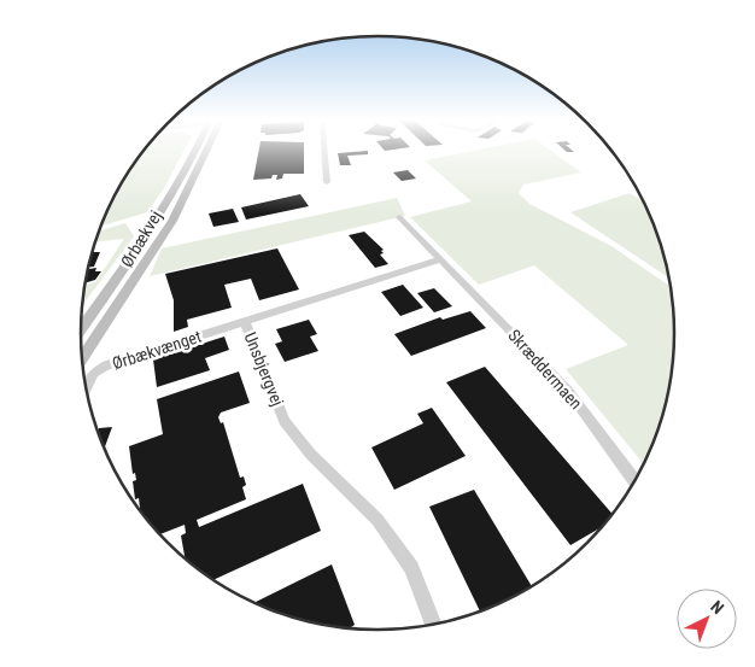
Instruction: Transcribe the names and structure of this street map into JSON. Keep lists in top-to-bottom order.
{
  "streets": {
    "main road": ["Ørbækvej"],
    "street": ["Ørbækvænget", "Unsbjergvej", "Skræddermaen"]
  },
  "crossings": [
    ["Ørbækvænget", "Unsbjergvej"],
    ["Unsbjergvej", "Skræddermaen"]
  ],
  "north": "top right"
}
